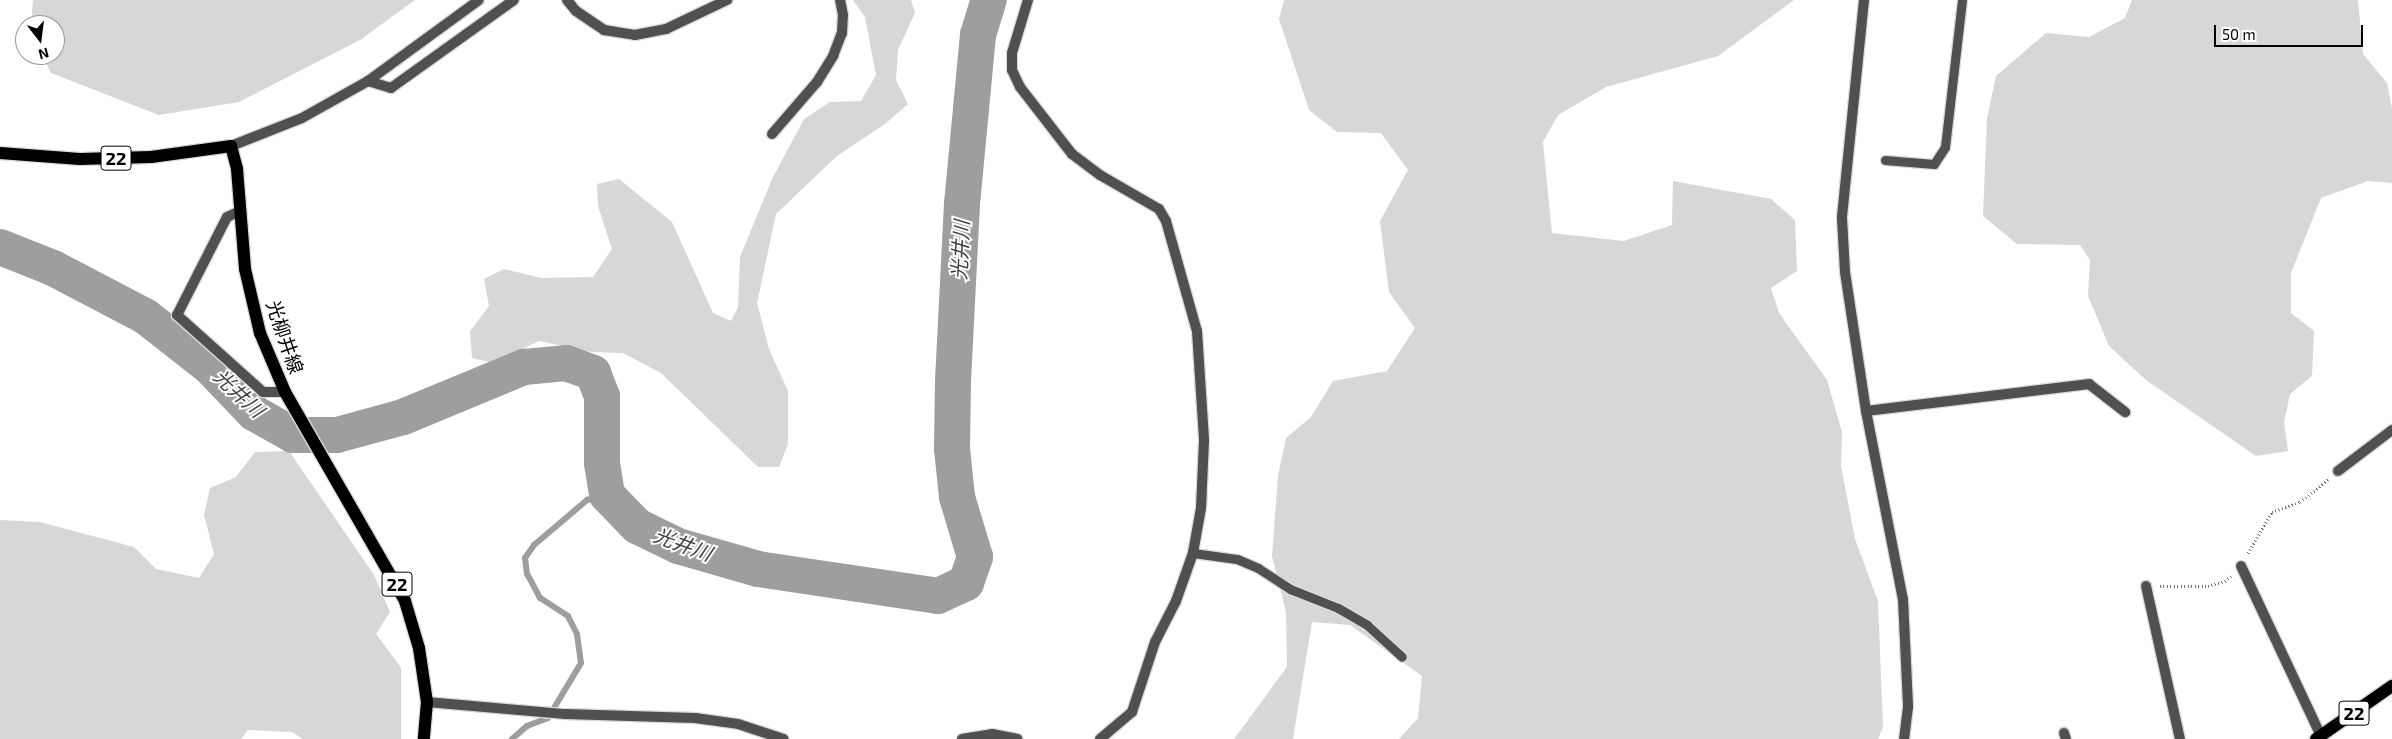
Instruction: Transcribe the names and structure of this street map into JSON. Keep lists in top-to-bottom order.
{
  "streets": {
    "main road": ["22", "光柳井線"]
  },
  "crossings": [
    ["22", "光柳井線"]
  ],
  "water": ["光井川"],
  "scale_bar": "50 m",
  "north": "bottom"
}
